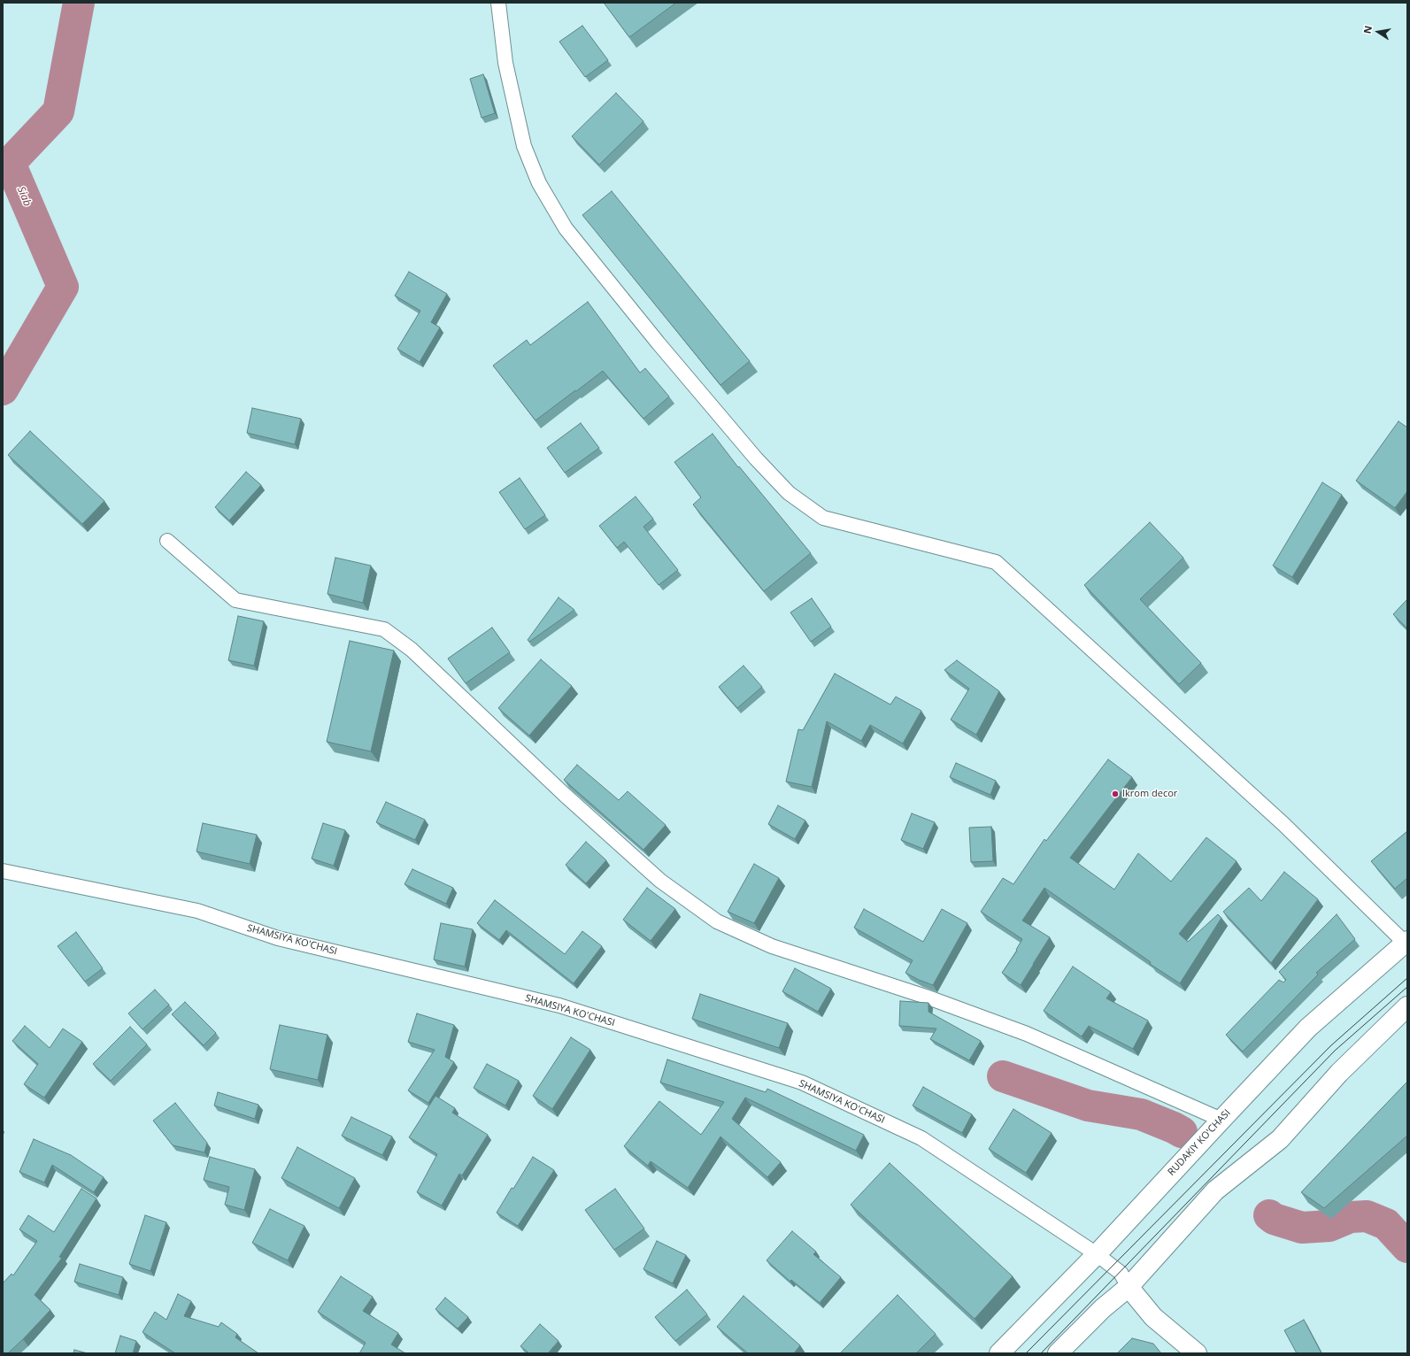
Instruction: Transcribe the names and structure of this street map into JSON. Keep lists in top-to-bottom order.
{
  "streets": {
    "main road": ["RUDAKIY KO'CHASI"],
    "street": ["SHAMSIYA KO'CHASI"]
  },
  "crossings": [
    ["SHAMSIYA KO'CHASI", "RUDAKIY KO'CHASI"]
  ],
  "water": ["Siab"],
  "places": ["Ikrom decor"],
  "north": "left"
}
